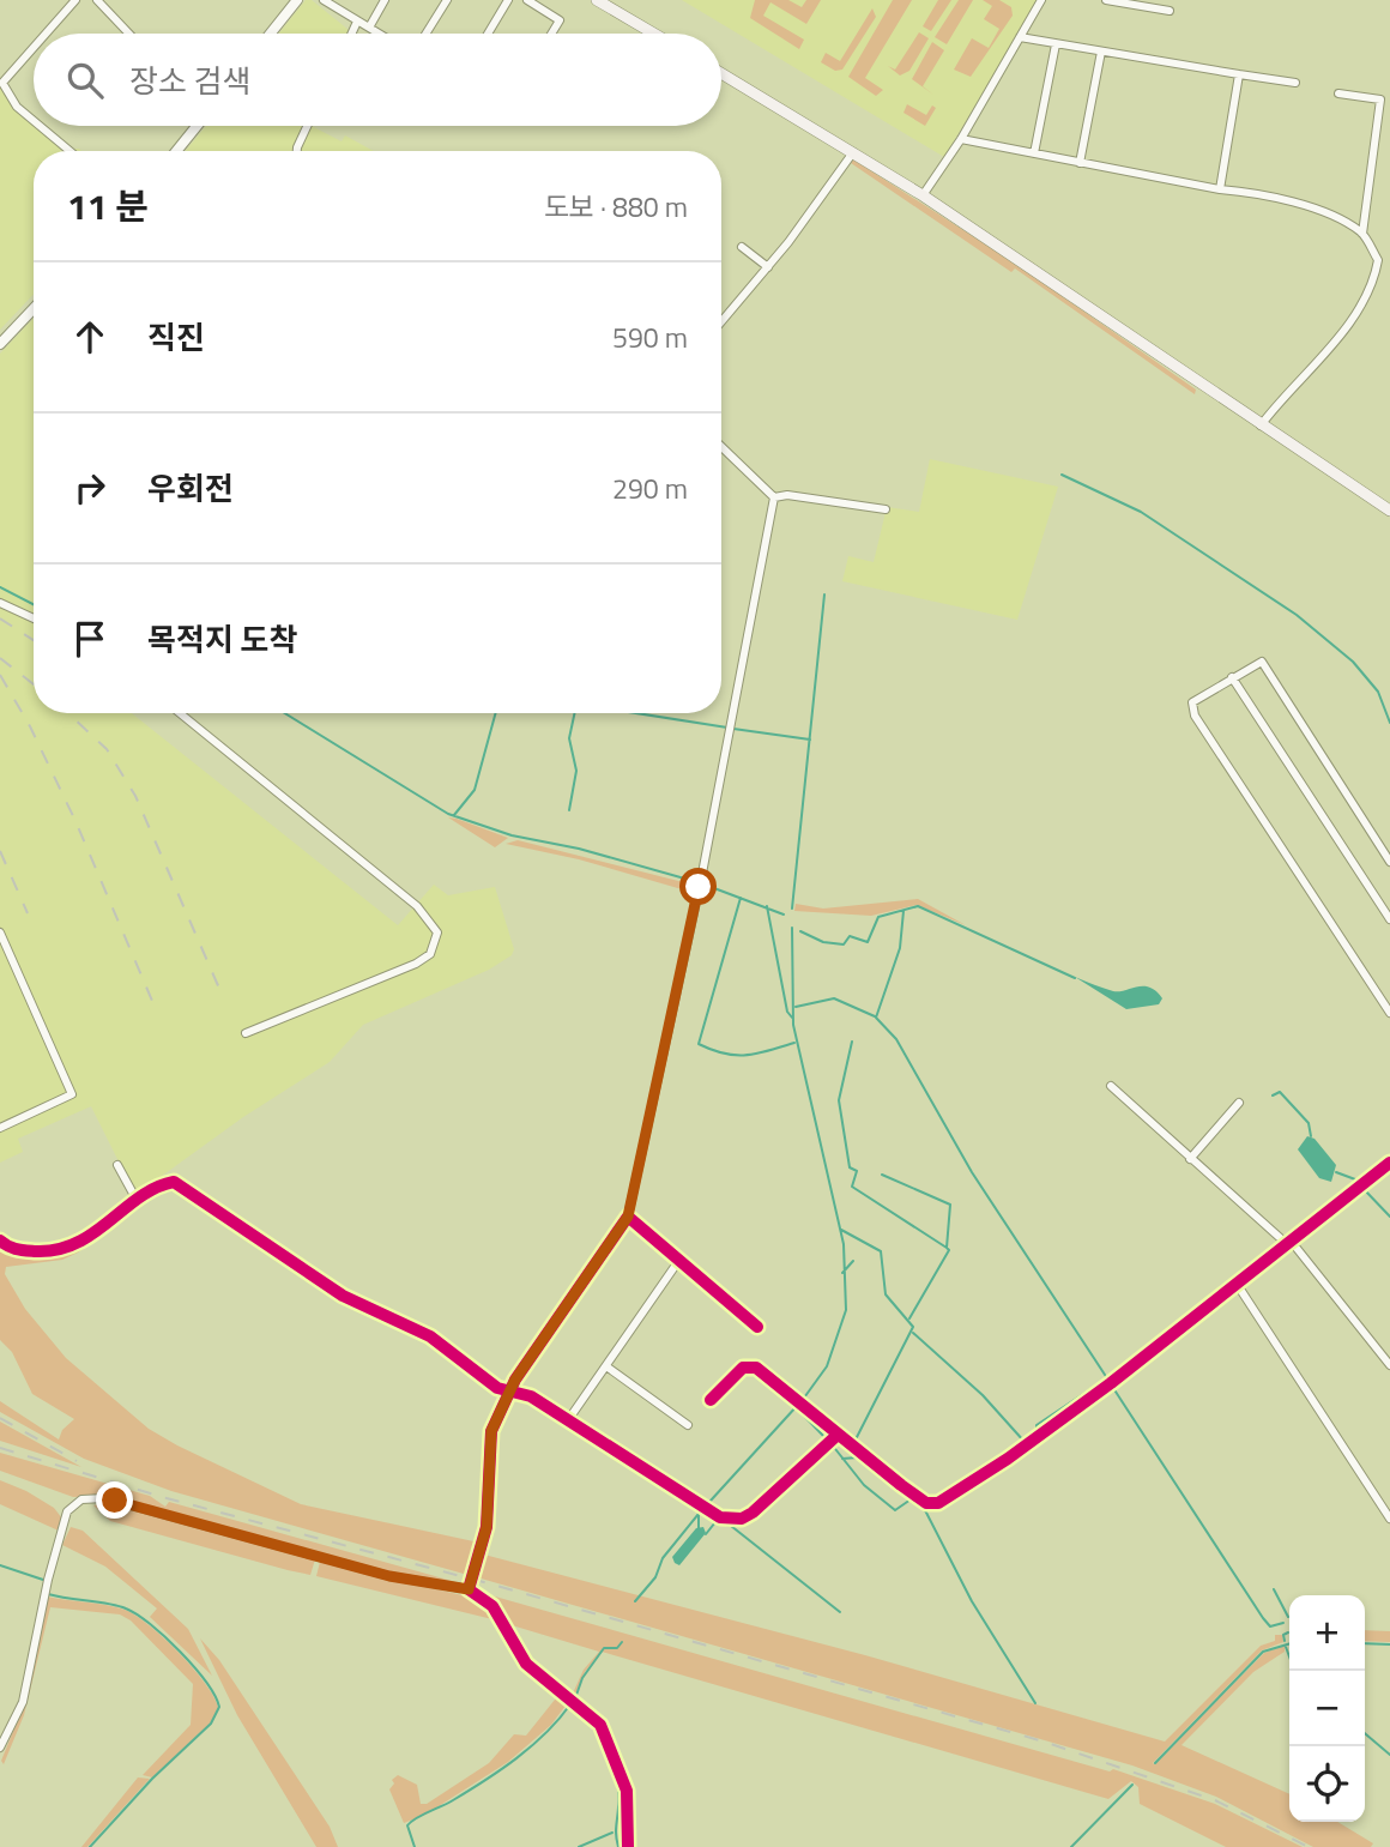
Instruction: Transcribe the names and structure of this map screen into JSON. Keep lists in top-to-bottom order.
{
  "page": {
    "search": "장소 검색",
    "heading": ["11 분", "도보 · 880 m"],
    "list": [
      ["직진", "590 m"],
      ["우회전", "290 m"],
      "목적지 도착"
    ],
    "map_buttons": ["+", "−"]
  }
}
